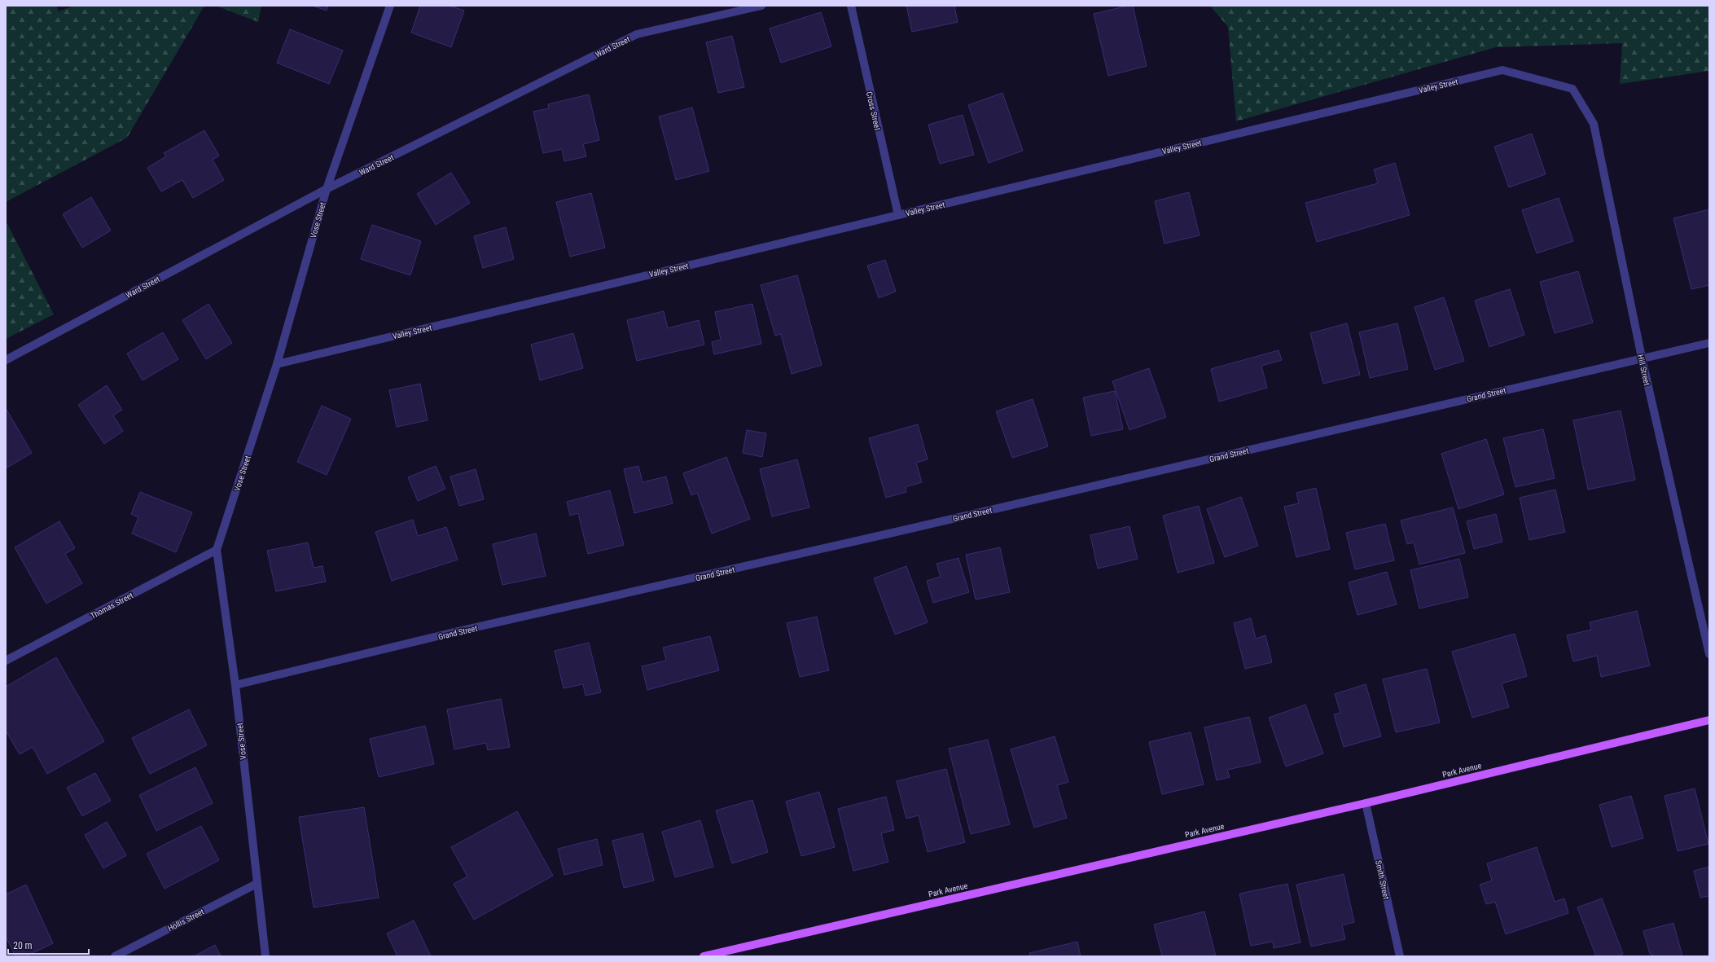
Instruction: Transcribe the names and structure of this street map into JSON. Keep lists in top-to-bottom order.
{
  "streets": {
    "main road": ["Park Avenue"],
    "street": [
      "Ward Street",
      "Valley Street",
      "Cross Street",
      "Vose Street",
      "Hill Street",
      "Grand Street",
      "Thomas Street",
      "Smith Street",
      "Hollis Street"
    ]
  },
  "crossings": [
    ["Ward Street", "Vose Street"],
    ["Valley Street", "Cross Street"],
    ["Valley Street", "Vose Street"],
    ["Valley Street", "Hill Street"],
    ["Vose Street", "Grand Street"],
    ["Vose Street", "Thomas Street"],
    ["Vose Street", "Hollis Street"],
    ["Hill Street", "Grand Street"],
    ["Park Avenue", "Smith Street"]
  ],
  "scale_bar": "20 m"
}
